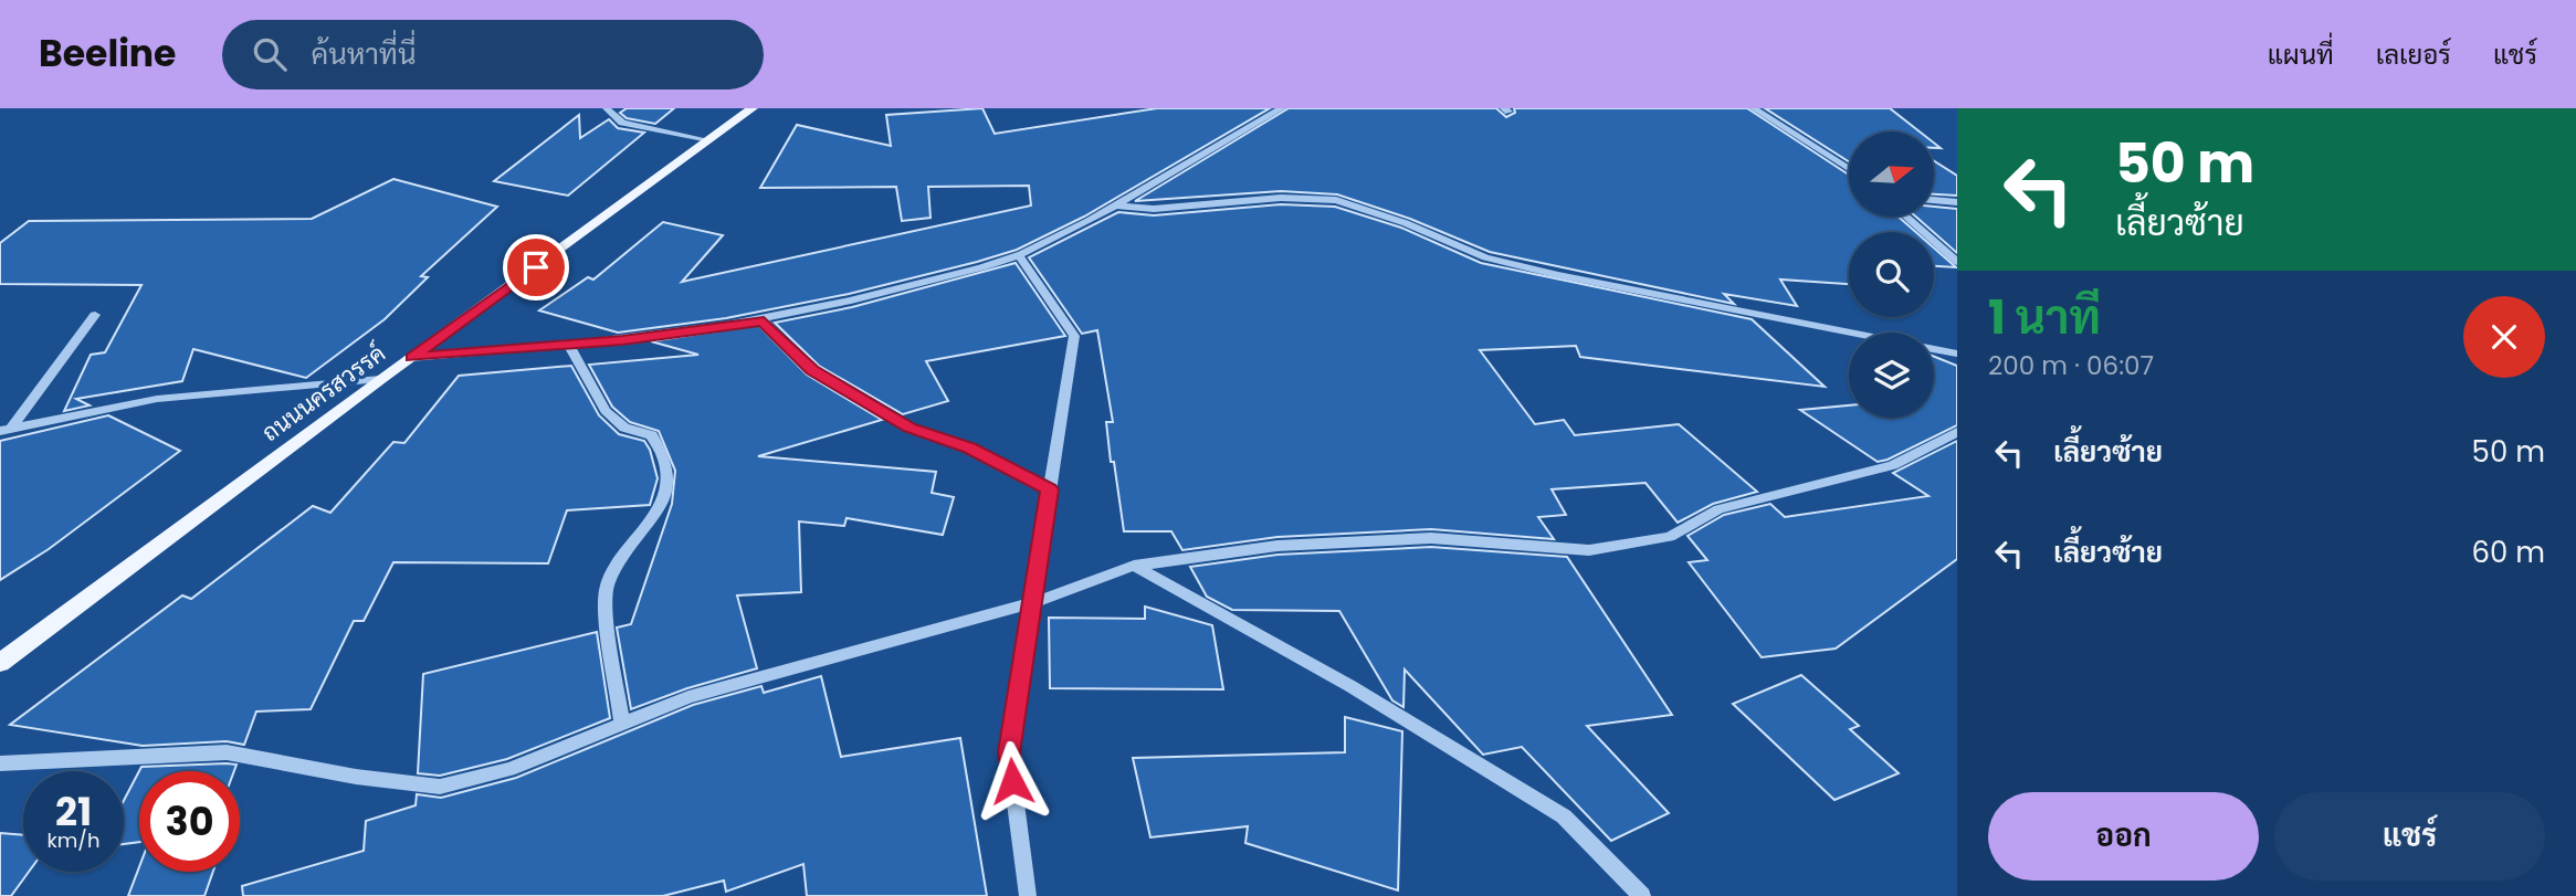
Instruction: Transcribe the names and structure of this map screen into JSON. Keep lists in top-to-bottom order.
{
  "streets": {
    "main road": ["ถนนนครสวรรค์"]
  },
  "north": "right",
  "page": {
    "header": "Beeline",
    "search": "ค้นหาที่นี่",
    "nav": ["แผนที่", "เลเยอร์", "แชร์"],
    "turn": ["50 m", "เลี้ยวซ้าย"],
    "heading": ["1 นาที", "200 m · 06:07"],
    "list": [
      {
        "name": "เลี้ยวซ้าย",
        "value": "50 m"
      },
      {
        "name": "เลี้ยวซ้าย",
        "value": "60 m"
      }
    ],
    "speed": "21 km/h",
    "limit": "30",
    "buttons": ["ออก", "แชร์"]
  }
}
